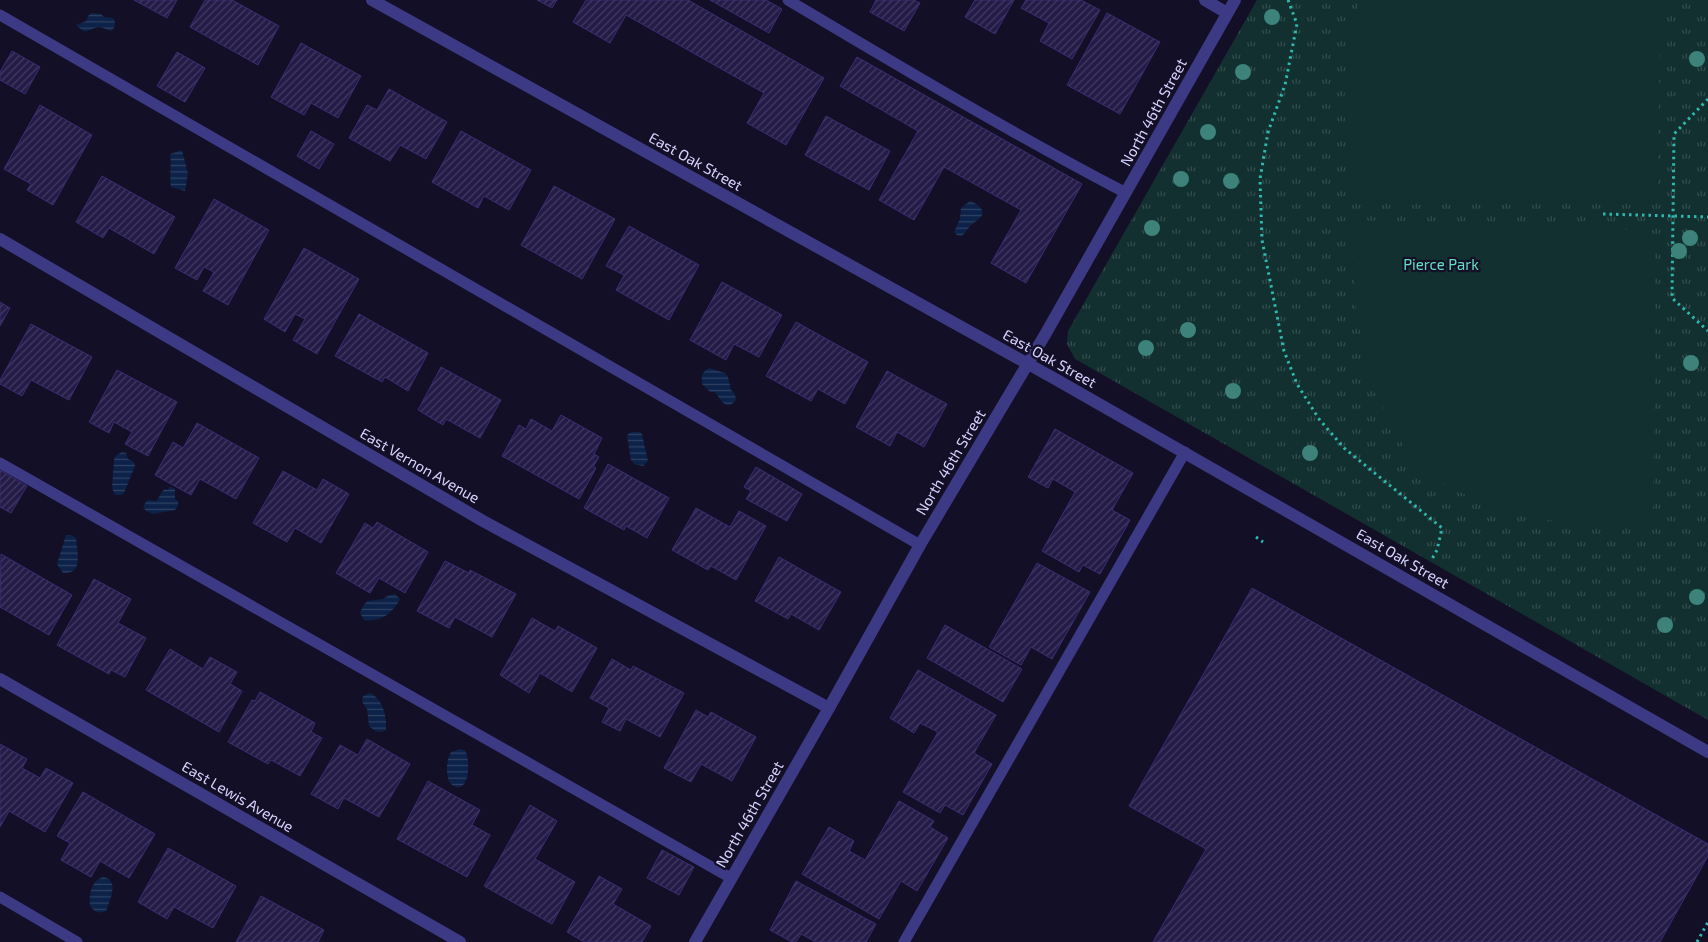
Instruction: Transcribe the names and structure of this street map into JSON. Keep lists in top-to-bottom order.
{
  "streets": {
    "street": [
      "North 46th Street",
      "East Oak Street",
      "East Vernon Avenue",
      "East Lewis Avenue"
    ]
  },
  "crossings": [
    ["North 46th Street", "East Oak Street"],
    ["North 46th Street", "East Vernon Avenue"]
  ],
  "parks": ["Pierce Park"]
}
